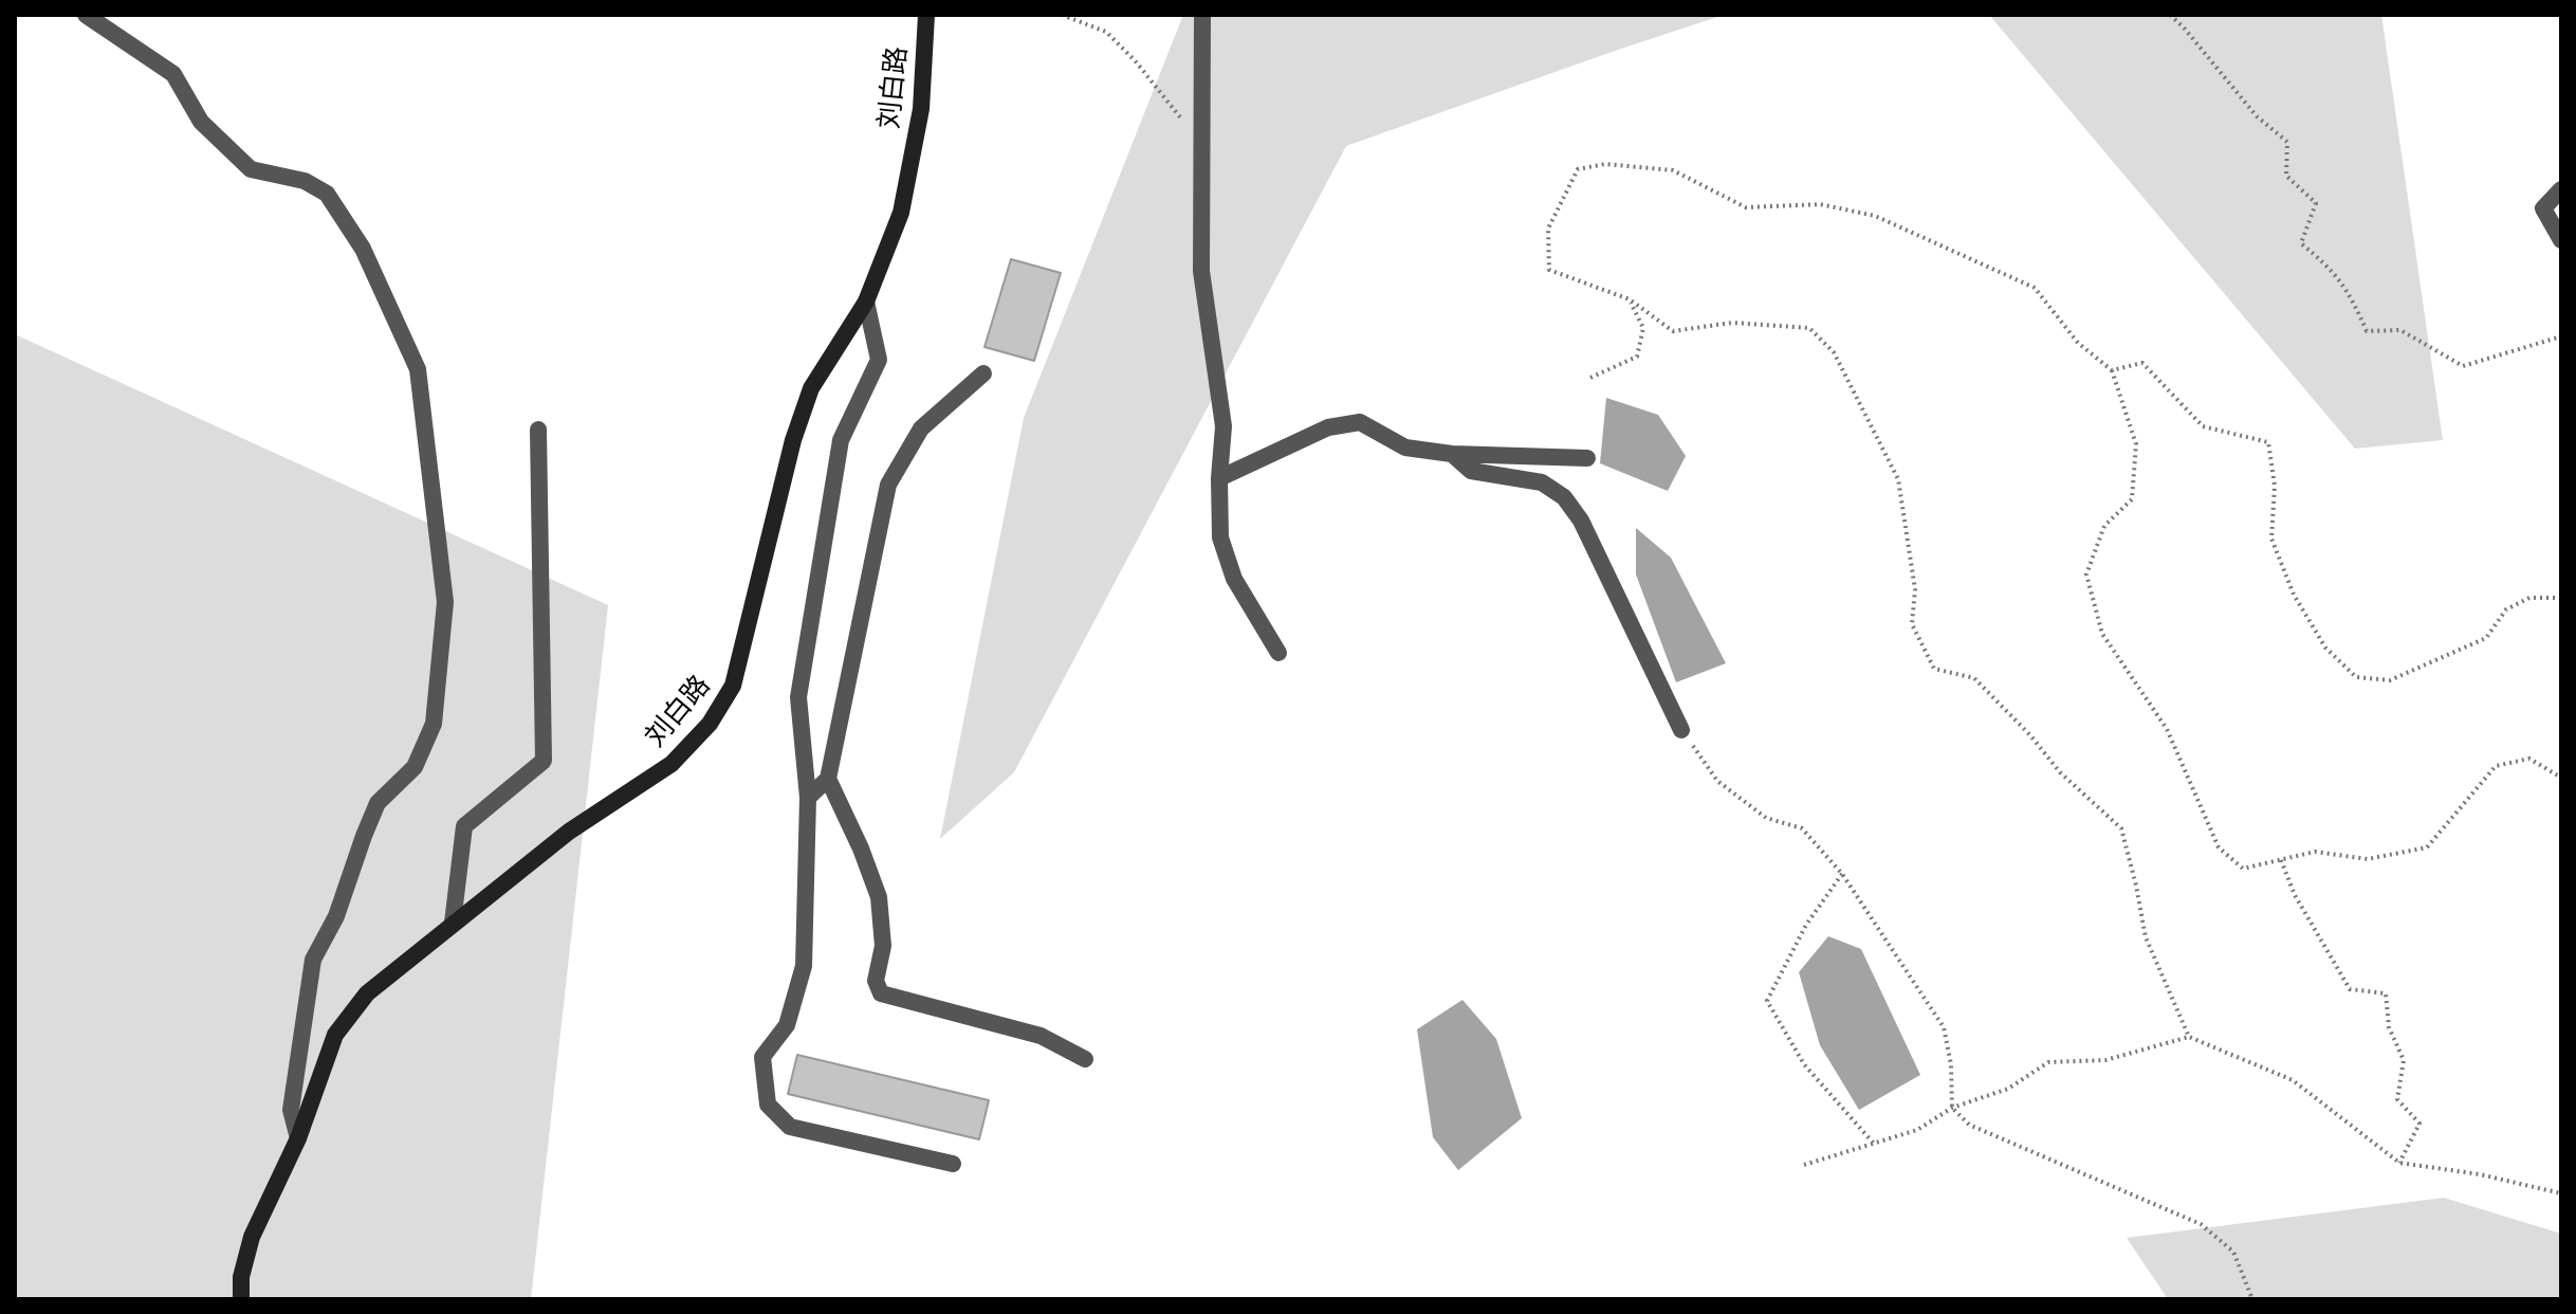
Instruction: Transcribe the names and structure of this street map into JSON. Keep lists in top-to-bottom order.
{
  "streets": {
    "street": ["刘白路"]
  }
}
